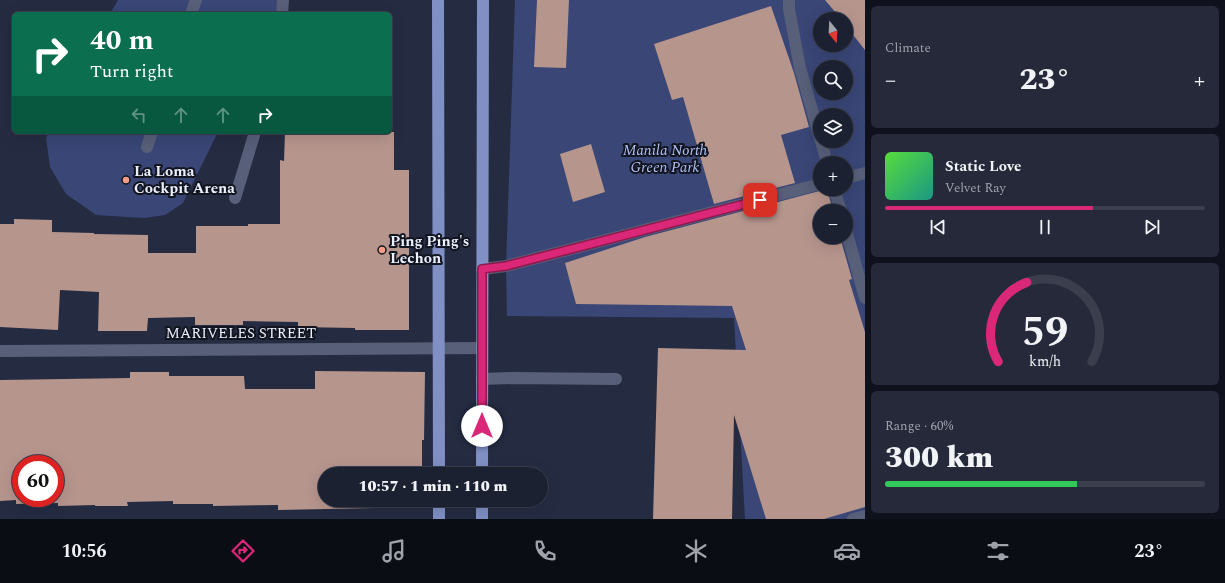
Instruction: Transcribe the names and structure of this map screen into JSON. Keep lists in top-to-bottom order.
{
  "streets": {
    "street": ["MARIVELES STREET"]
  },
  "parks": ["Manila North Green Park"],
  "places": ["La Loma Cockpit Arena", "Ping Ping's Lechon"],
  "north": "bottom",
  "page": {
    "tile": [
      "Climate",
      ["Range · 60%", "300 km"]
    ],
    "map_buttons": ["+", "−"],
    "turn": ["40 m", "Turn right"],
    "heat": ["−", "23°", "+"],
    "song": ["Static Love", "Velvet Ray"],
    "limit": "60",
    "trip": "10:57 · 1 min · 110 m",
    "tabs": ["10:56", "23°"],
    "gauge": ["59", "km/h"]
  }
}
